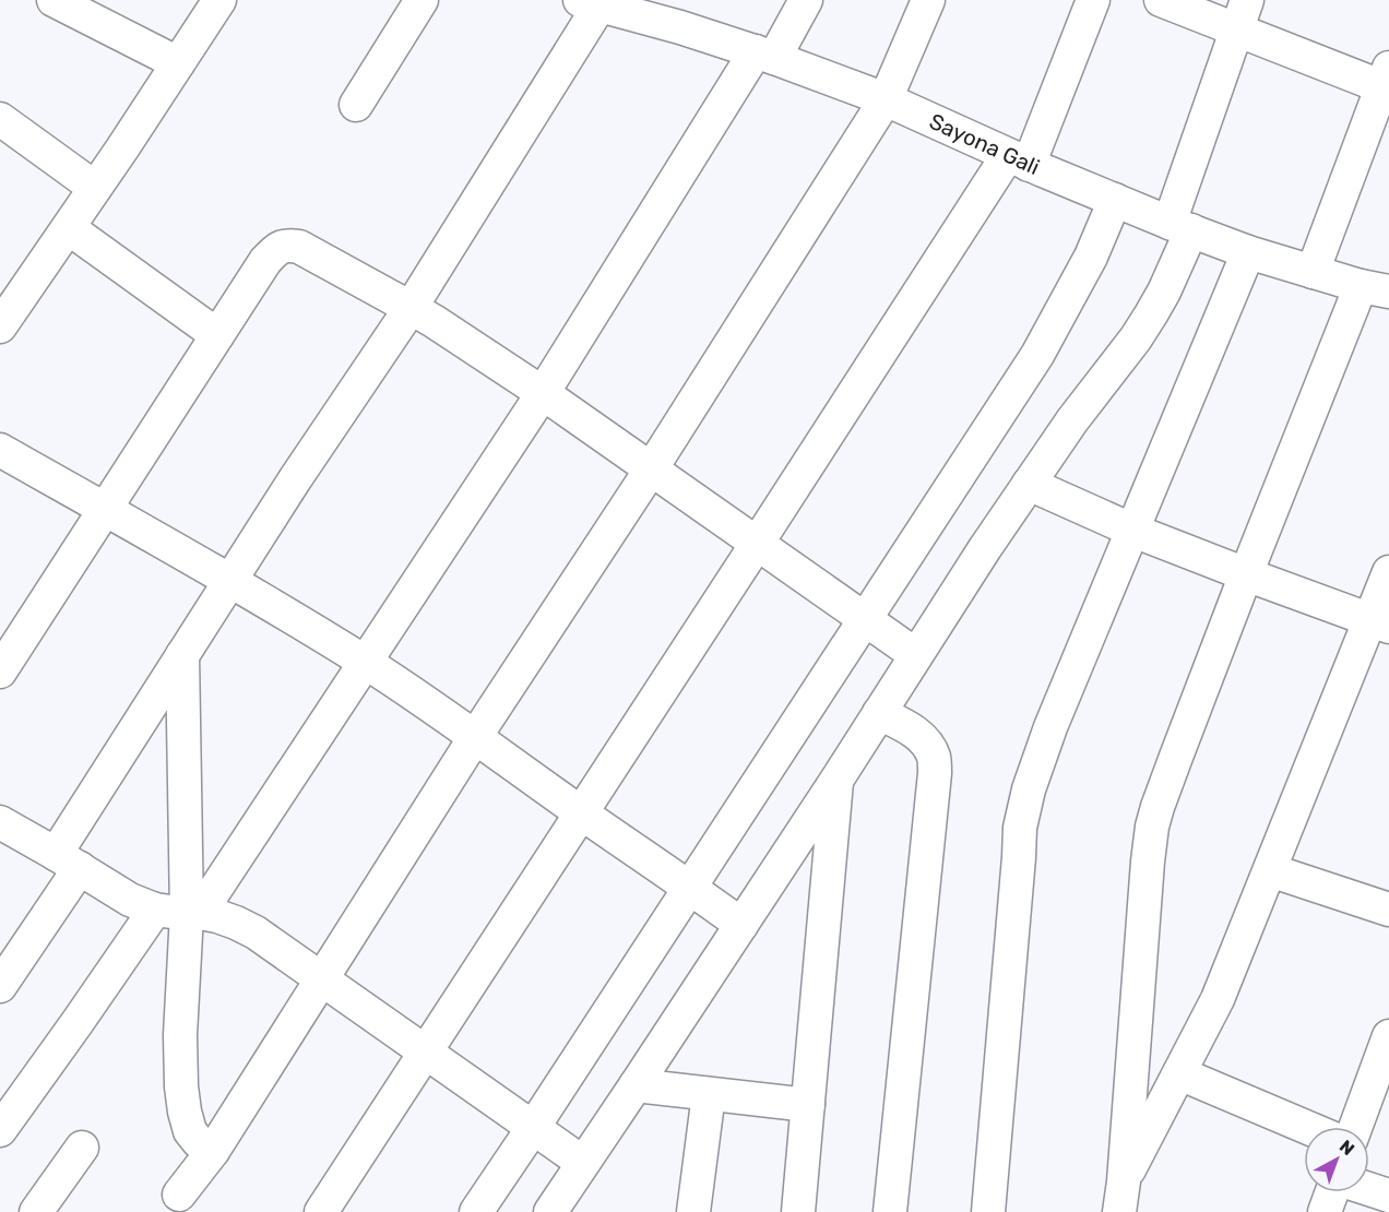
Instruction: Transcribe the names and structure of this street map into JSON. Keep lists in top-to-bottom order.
{
  "streets": {
    "street": ["Sayona Gali"]
  },
  "north": "top right"
}
